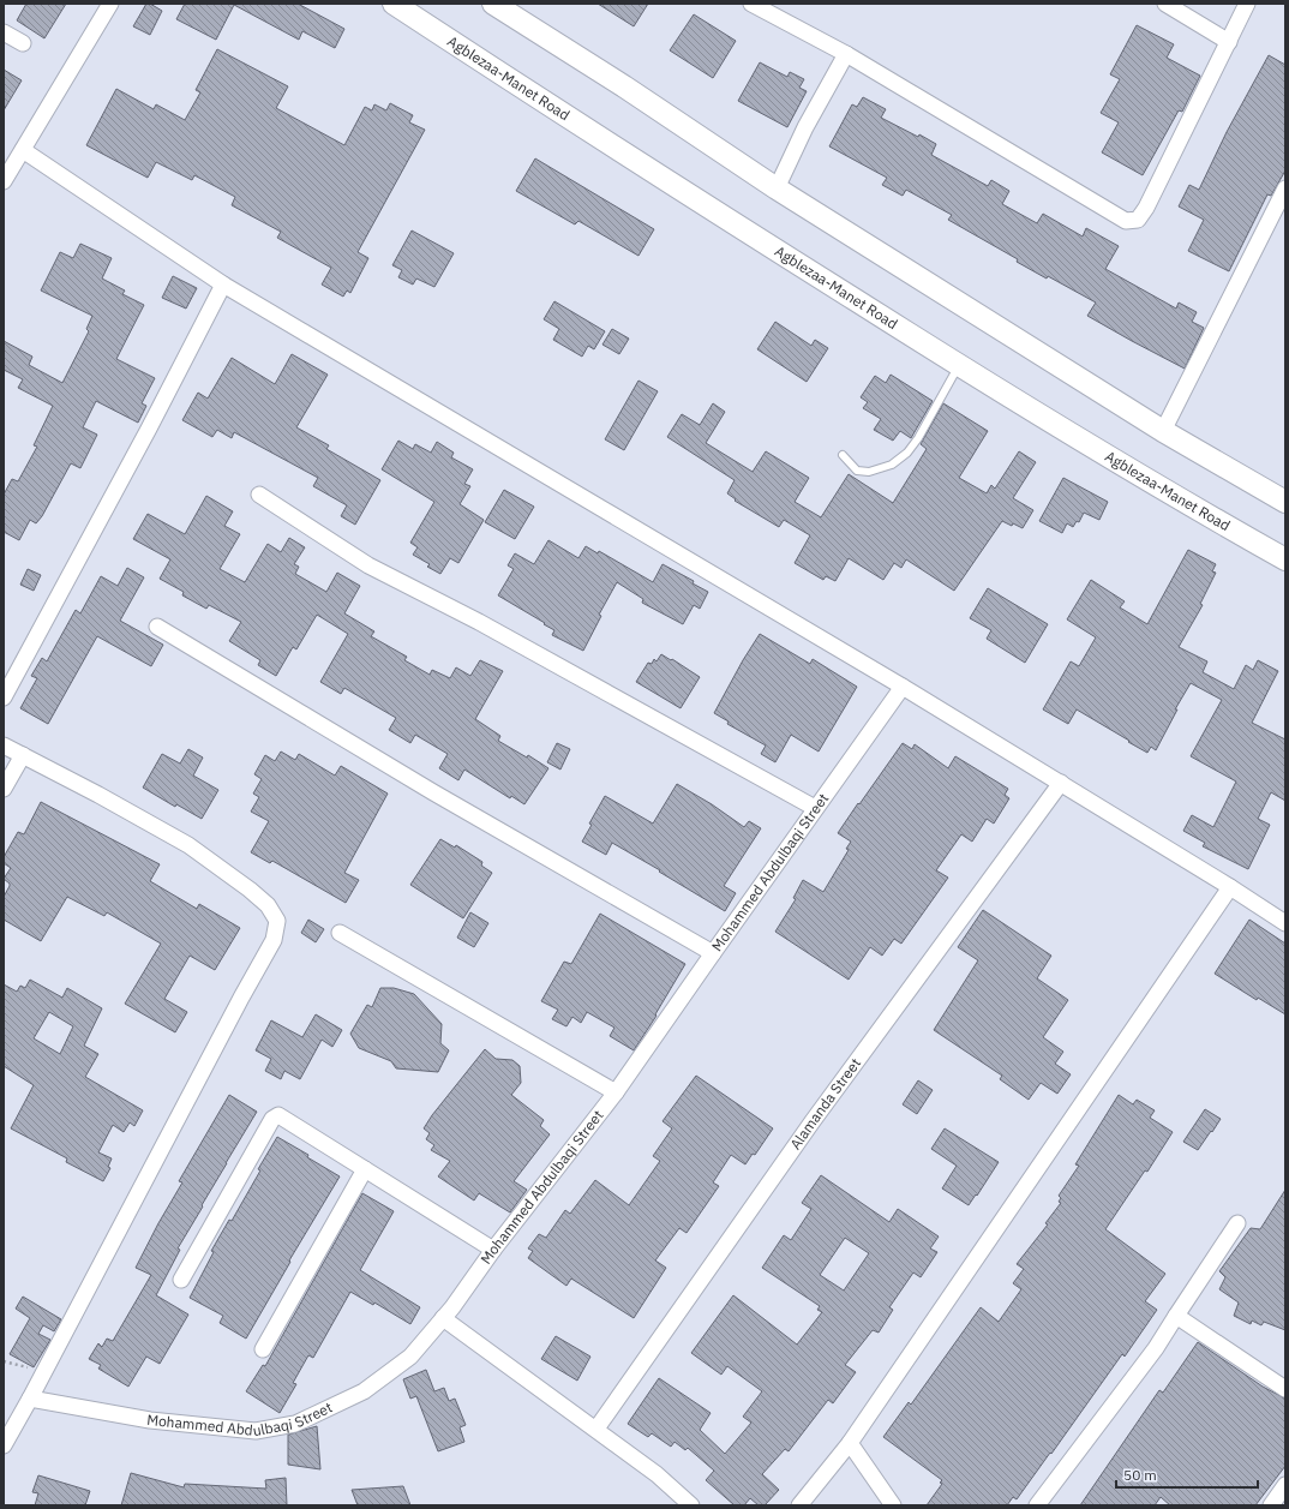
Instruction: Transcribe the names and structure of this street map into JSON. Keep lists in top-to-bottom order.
{
  "streets": {
    "main road": ["Agblezaa-Manet Road"],
    "street": ["Mohammed Abdulbaqi Street", "Alamanda Street"]
  },
  "scale_bar": "50 m"
}
